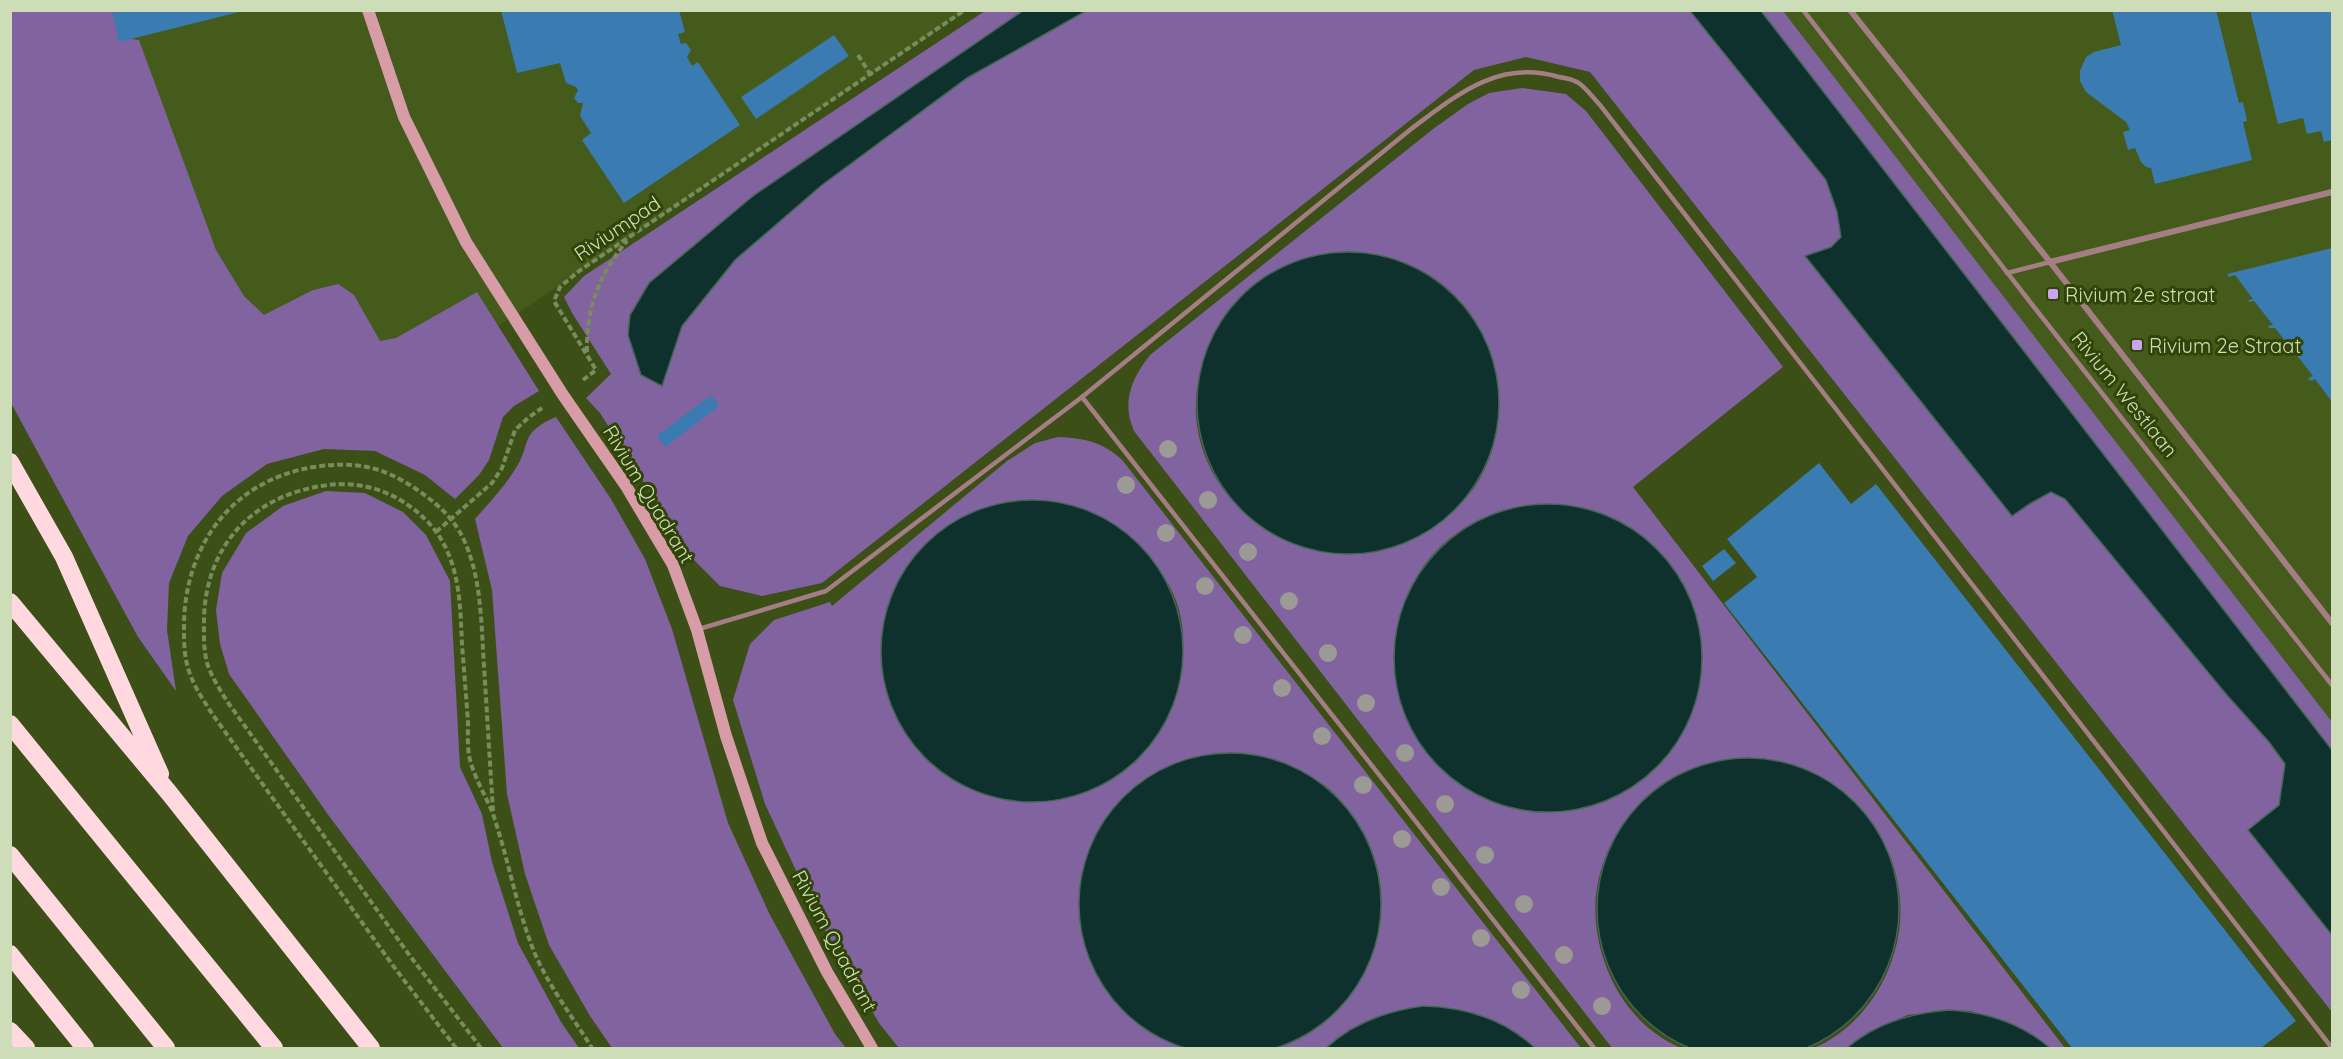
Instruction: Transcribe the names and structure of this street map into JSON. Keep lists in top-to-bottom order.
{
  "streets": {
    "street": ["Rivium Westlaan", "Rivium Quadrant"],
    "path": ["Riviumpad"]
  },
  "places": {
    "transit": ["Rivium 2e straat", "Rivium 2e Straat"]
  }
}
